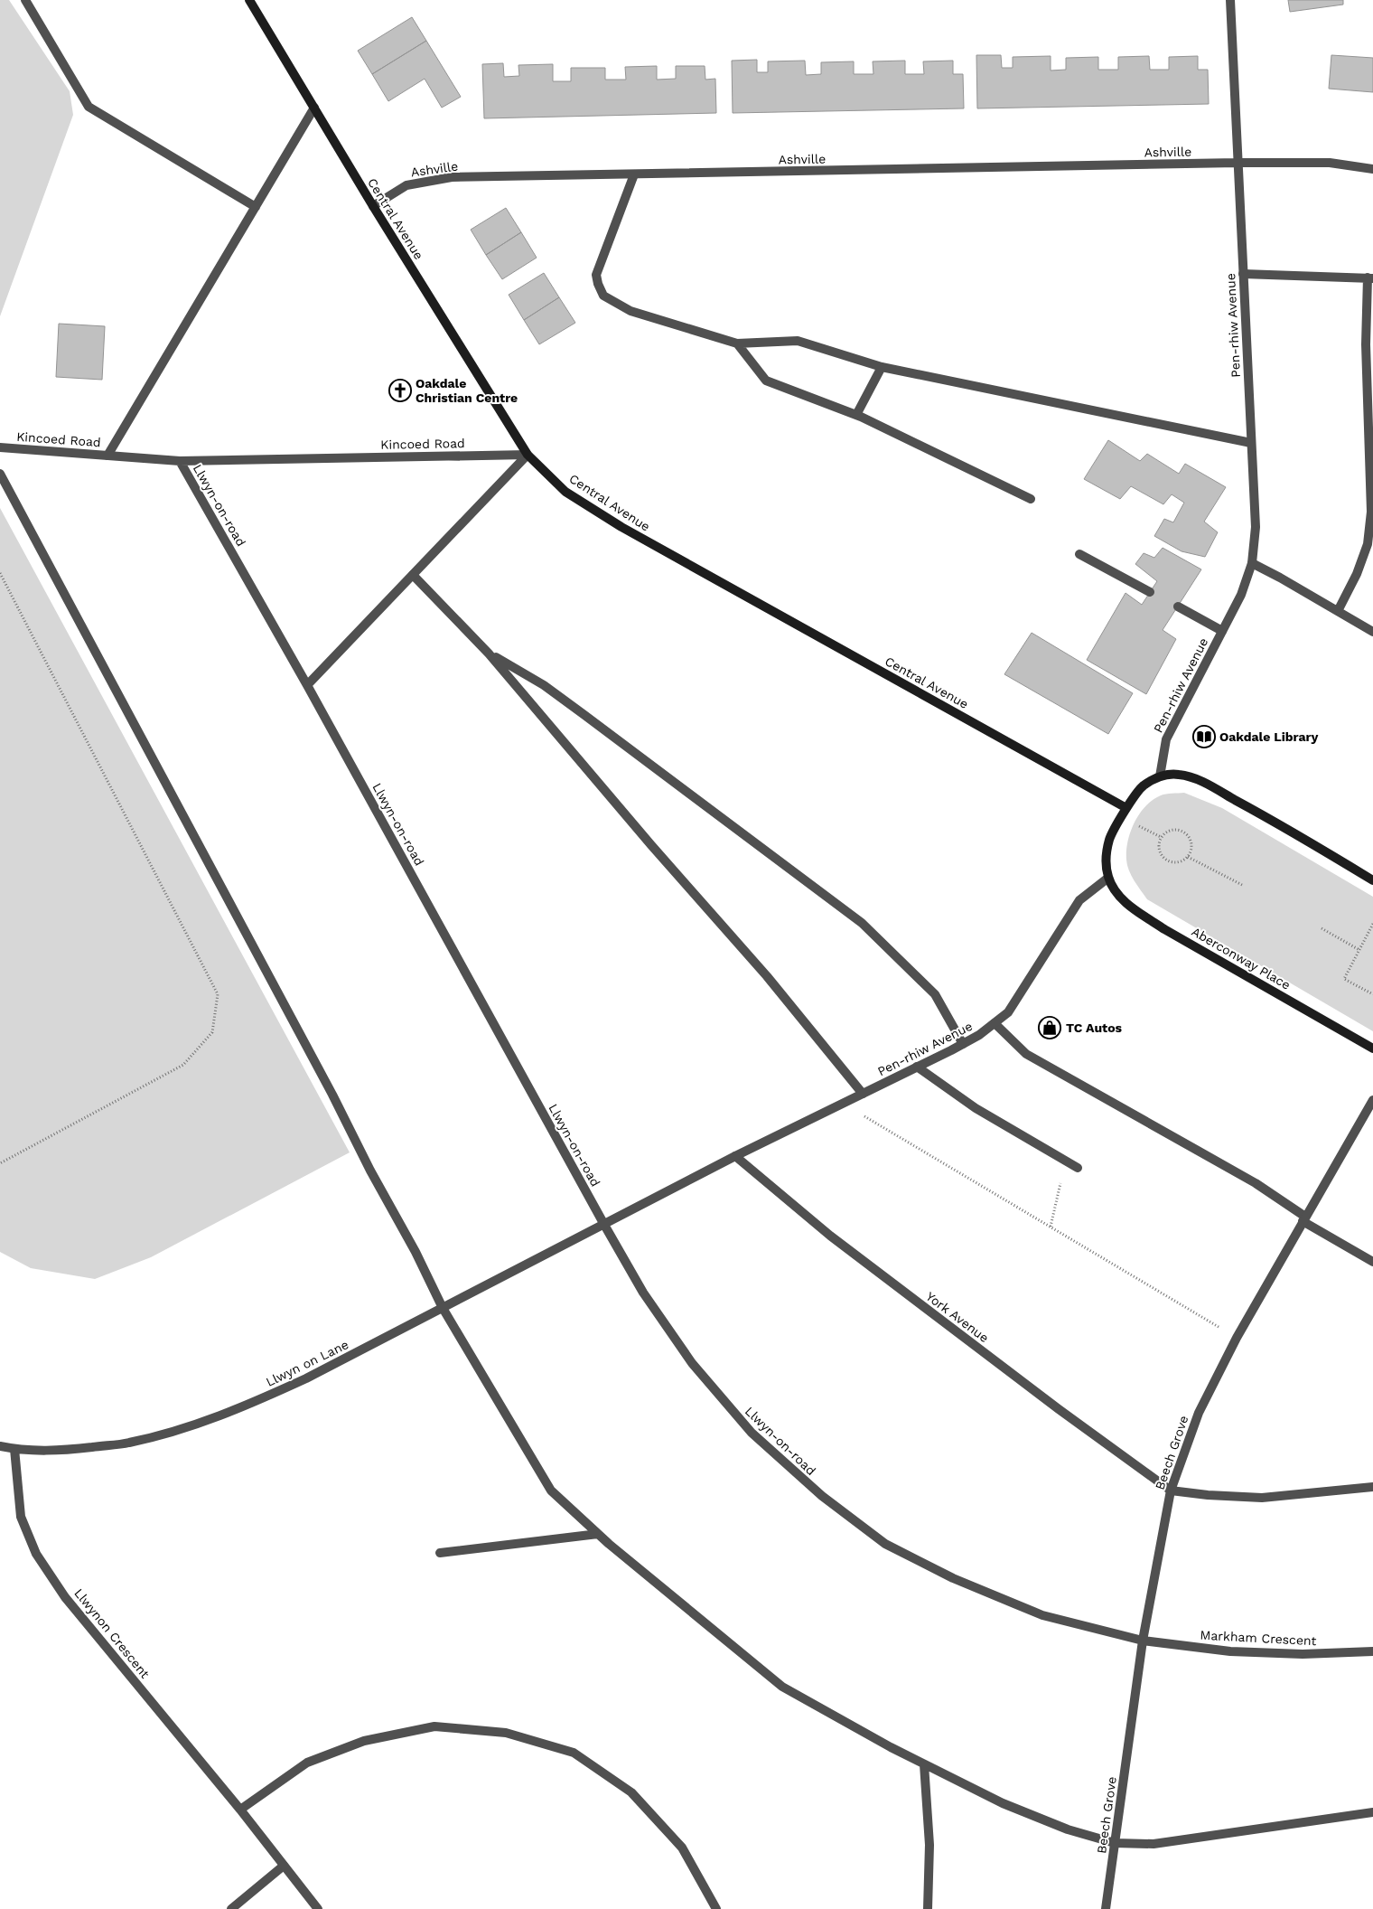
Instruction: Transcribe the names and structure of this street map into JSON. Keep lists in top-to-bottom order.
{
  "streets": {
    "street": [
      "Ashville",
      "Central Avenue",
      "Pen-rhiw Avenue",
      "Kincoed Road",
      "Llwyn-on-road",
      "Aberconway Place",
      "York Avenue",
      "Llwyn on Lane",
      "Beech Grove",
      "Llwynon Crescent",
      "Markham Crescent"
    ]
  },
  "crossings": [
    ["Ashville", "Central Avenue"],
    ["Ashville", "Pen-rhiw Avenue"],
    ["Central Avenue", "Kincoed Road"],
    ["Pen-rhiw Avenue", "Llwyn-on-road"],
    ["Pen-rhiw Avenue", "Aberconway Place"],
    ["Pen-rhiw Avenue", "York Avenue"],
    ["Pen-rhiw Avenue", "Llwyn on Lane"],
    ["Kincoed Road", "Llwyn-on-road"],
    ["Llwyn-on-road", "Llwyn on Lane"],
    ["Llwyn-on-road", "Beech Grove"],
    ["Llwyn-on-road", "Markham Crescent"],
    ["York Avenue", "Beech Grove"],
    ["Llwyn on Lane", "Llwynon Crescent"],
    ["Beech Grove", "Markham Crescent"]
  ],
  "places": {
    "church": ["Oakdale Christian Centre"],
    "library": ["Oakdale Library"],
    "shop": ["TC Autos"]
  }
}
